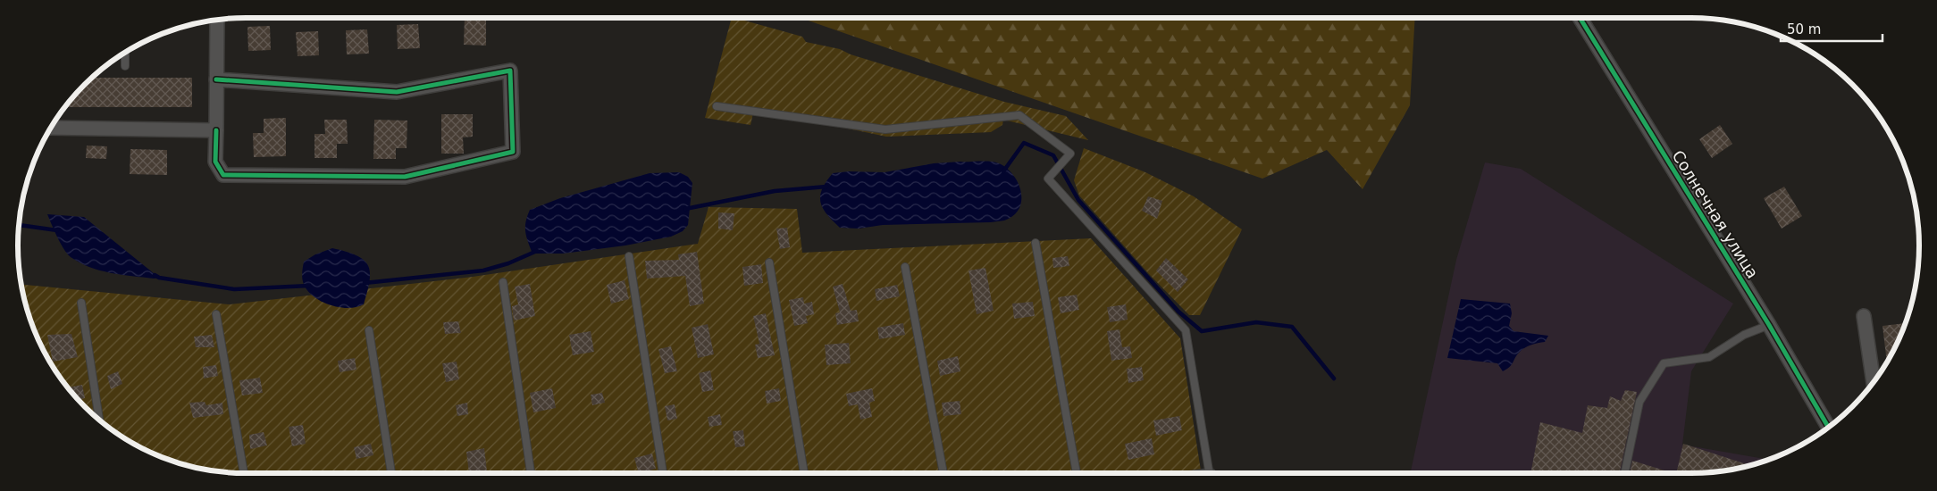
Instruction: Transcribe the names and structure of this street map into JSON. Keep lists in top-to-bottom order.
{
  "streets": {
    "street": ["Солнечная улица"]
  },
  "scale_bar": "50 m"
}
